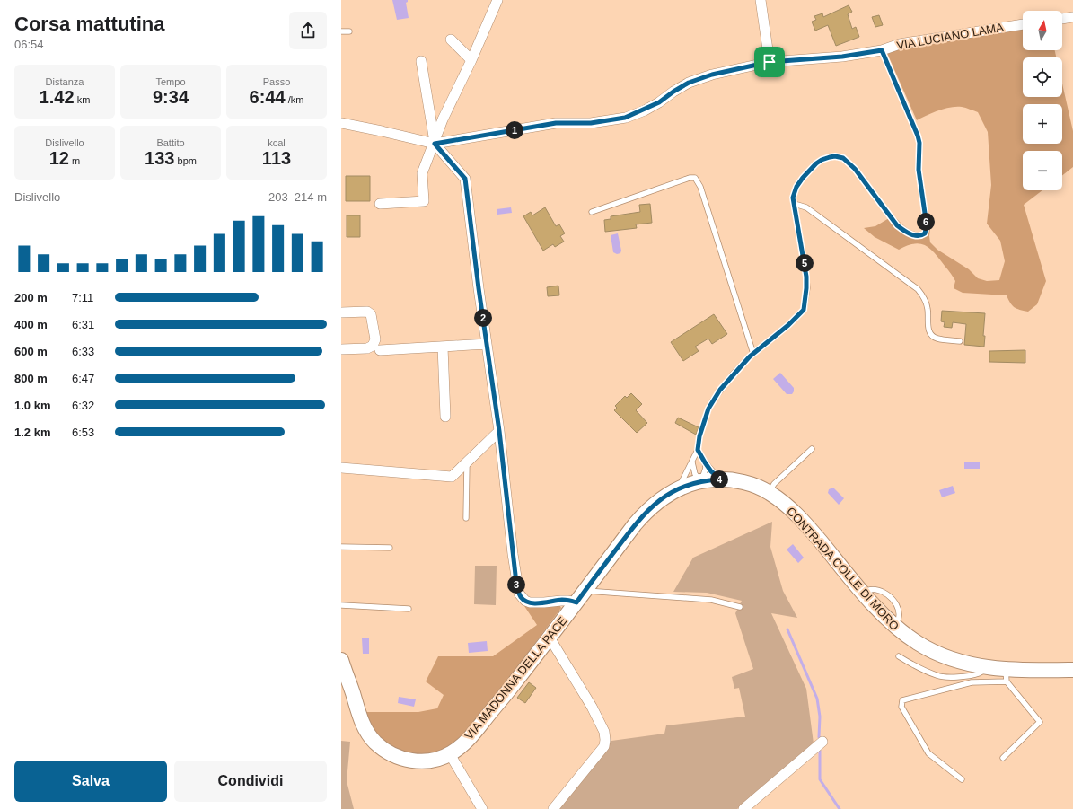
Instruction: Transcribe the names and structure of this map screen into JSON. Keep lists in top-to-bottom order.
{
  "streets": {
    "main road": ["CONTRADA COLLE DI MORO", "VIA MADONNA DELLA PACE"],
    "street": ["VIA LUCIANO LAMA"]
  },
  "crossings": [
    ["CONTRADA COLLE DI MORO", "VIA MADONNA DELLA PACE"]
  ],
  "north": "top",
  "page": {
    "heading": ["Corsa mattutina", "06:54"],
    "map_buttons": ["+", "−"],
    "stats": [
      ["Distanza", "1.42 km"],
      ["Tempo", "9:34"],
      ["Passo", "6:44 /km"],
      ["Dislivello", "12 m"],
      ["Battito", "133 bpm"],
      ["kcal", "113"]
    ],
    "pins": [
      "1",
      "6",
      "5",
      "2",
      "4",
      "3"
    ],
    "chart": ["Dislivello", "203–214 m"],
    "list": [
      {
        "name": "200 m",
        "note": "7:11"
      },
      {
        "name": "400 m",
        "note": "6:31"
      },
      {
        "name": "600 m",
        "note": "6:33"
      },
      {
        "name": "800 m",
        "note": "6:47"
      },
      {
        "name": "1.0 km",
        "note": "6:32"
      },
      {
        "name": "1.2 km",
        "note": "6:53"
      }
    ],
    "buttons": ["Salva", "Condividi"]
  }
}
